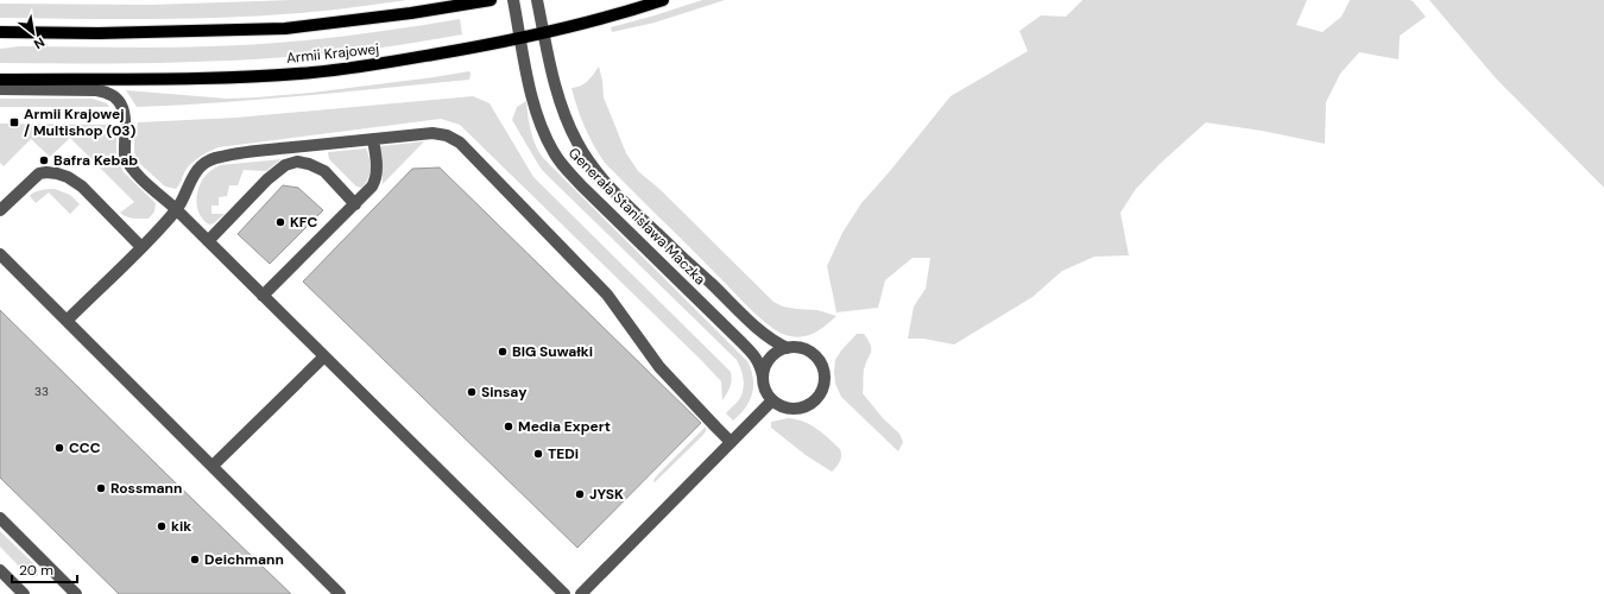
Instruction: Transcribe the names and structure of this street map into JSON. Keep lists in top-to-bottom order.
{
  "streets": {
    "main road": ["Armii Krajowej"],
    "street": ["Generała Stanisława Maczka"]
  },
  "crossings": [
    ["Armii Krajowej", "Generała Stanisława Maczka"]
  ],
  "places": {
    "transit": ["Armii Krajowej / Multishop (03)"],
    "other": [
      "Bafra Kebab",
      "KFC",
      "BIG Suwałki",
      "Sinsay",
      "Media Expert",
      "CCC",
      "TEDi",
      "Rossmann",
      "JYSK",
      "kik",
      "Deichmann"
    ]
  },
  "house_numbers": ["33"],
  "scale_bar": "20 m",
  "north": "bottom right"
}
